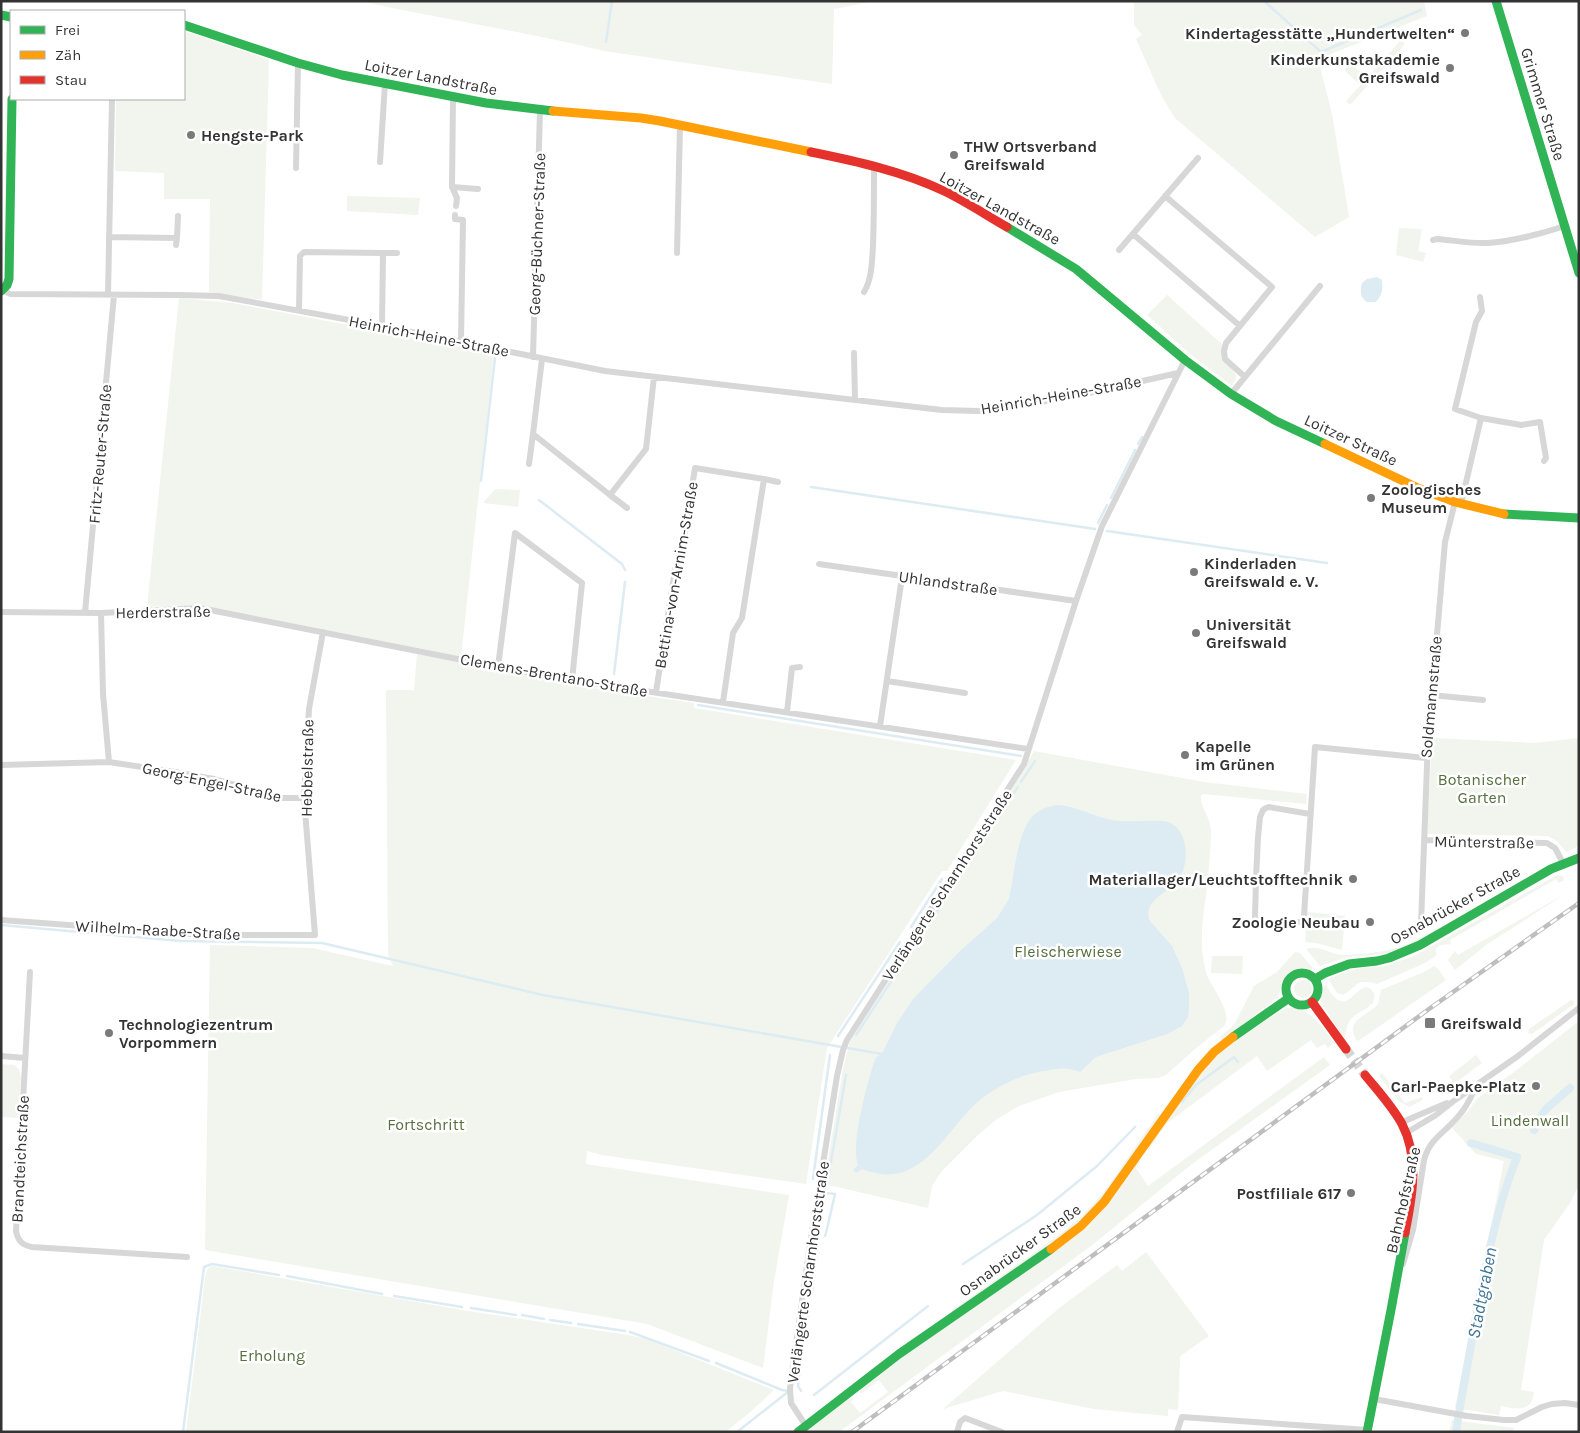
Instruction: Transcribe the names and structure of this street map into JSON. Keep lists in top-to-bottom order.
{
  "streets": {
    "main road": [
      "Loitzer Landstraße",
      "Grimmer Straße",
      "Loitzer Straße",
      "Osnabrücker Straße",
      "Bahnhofstraße"
    ],
    "street": [
      "Georg-Büchner-Straße",
      "Heinrich-Heine-Straße",
      "Fritz-Reuter-Straße",
      "Bettina-von-Arnim-Straße",
      "Uhlandstraße",
      "Herderstraße",
      "Clemens-Brentano-Straße",
      "Soldmannstraße",
      "Hebbelstraße",
      "Georg-Engel-Straße",
      "Münterstraße",
      "Verlängerte Scharnhorststraße",
      "Wilhelm-Raabe-Straße",
      "Brandteichstraße"
    ]
  },
  "crossings": [
    ["Loitzer Landstraße", "Georg-Büchner-Straße"],
    ["Loitzer Landstraße", "Loitzer Straße"],
    ["Loitzer Landstraße", "Verlängerte Scharnhorststraße"],
    ["Georg-Büchner-Straße", "Heinrich-Heine-Straße"],
    ["Heinrich-Heine-Straße", "Fritz-Reuter-Straße"],
    ["Heinrich-Heine-Straße", "Verlängerte Scharnhorststraße"],
    ["Loitzer Straße", "Soldmannstraße"],
    ["Loitzer Straße", "Verlängerte Scharnhorststraße"],
    ["Fritz-Reuter-Straße", "Herderstraße"],
    ["Bettina-von-Arnim-Straße", "Clemens-Brentano-Straße"],
    ["Uhlandstraße", "Verlängerte Scharnhorststraße"],
    ["Herderstraße", "Clemens-Brentano-Straße"],
    ["Herderstraße", "Hebbelstraße"],
    ["Clemens-Brentano-Straße", "Hebbelstraße"],
    ["Clemens-Brentano-Straße", "Verlängerte Scharnhorststraße"],
    ["Soldmannstraße", "Münterstraße"],
    ["Hebbelstraße", "Georg-Engel-Straße"],
    ["Hebbelstraße", "Wilhelm-Raabe-Straße"],
    ["Münterstraße", "Osnabrücker Straße"],
    ["Verlängerte Scharnhorststraße", "Osnabrücker Straße"]
  ],
  "water": ["Stadtgraben"],
  "parks": [
    "Botanischer Garten",
    "Fleischerwiese",
    "Lindenwall",
    "Fortschritt",
    "Erholung"
  ],
  "places": {
    "other": [
      "Kindertagesstätte „Hundertwelten“",
      "Kinderkunstakademie Greifswald",
      "Hengste-Park",
      "THW Ortsverband Greifswald",
      "Zoologisches Museum",
      "Kinderladen Greifswald e. V.",
      "Universität Greifswald",
      "Kapelle im Grünen",
      "Materiallager/Leuchtstofftechnik",
      "Zoologie Neubau",
      "Technologiezentrum Vorpommern",
      "Carl-Paepke-Platz",
      "Postfiliale 617"
    ],
    "transit": ["Greifswald"]
  },
  "legend": ["Frei", "Zäh", "Stau"]
}
